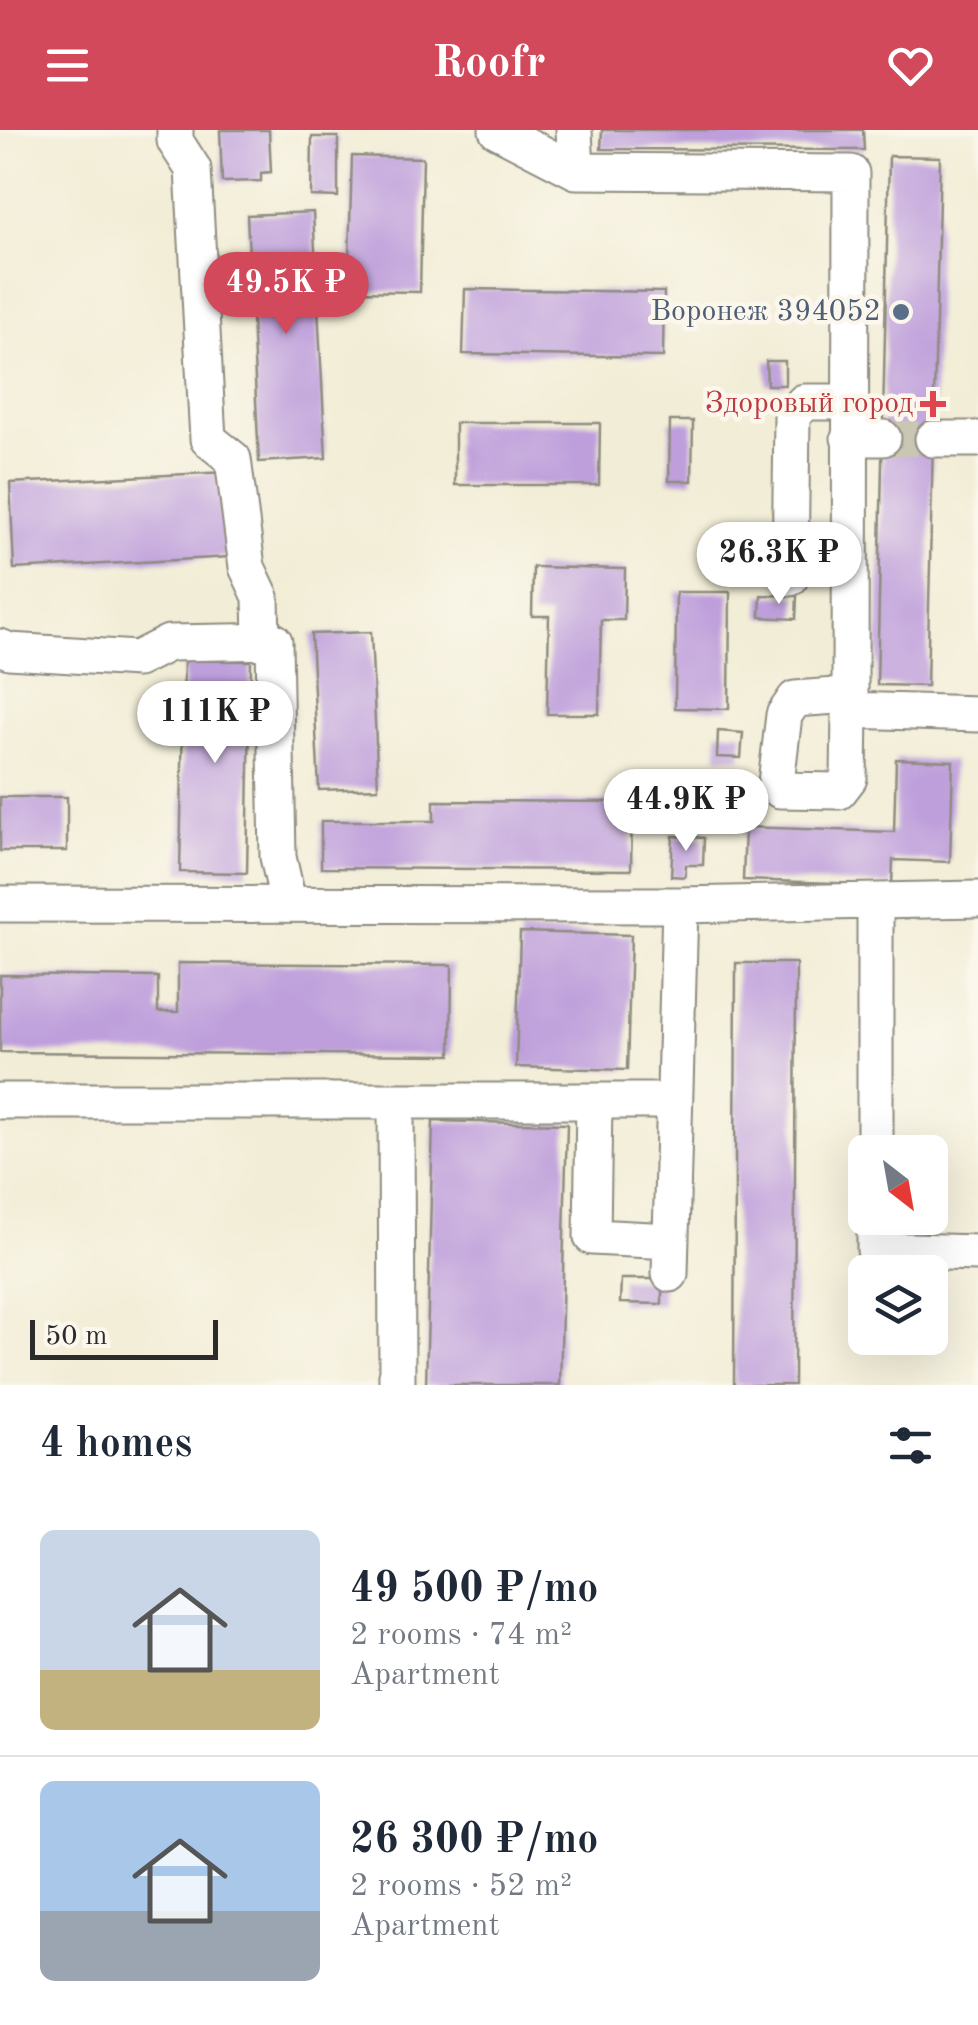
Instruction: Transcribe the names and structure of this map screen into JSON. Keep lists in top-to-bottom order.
{
  "places": {
    "other": ["Воронеж 394052"],
    "health": ["Здоровый город"]
  },
  "scale_bar": "50 m",
  "north": "bottom right",
  "page": {
    "header": "Roofr",
    "price": [
      "49.5K ₽",
      "26.3K ₽",
      "111K ₽",
      "44.9K ₽"
    ],
    "scale": "50 m",
    "heading": "4 homes",
    "list": [
      {
        "name": "49 500 ₽/mo",
        "note": "2 rooms · 74 m² · Apartment"
      },
      {
        "name": "26 300 ₽/mo",
        "note": "2 rooms · 52 m² · Apartment"
      }
    ]
  }
}
